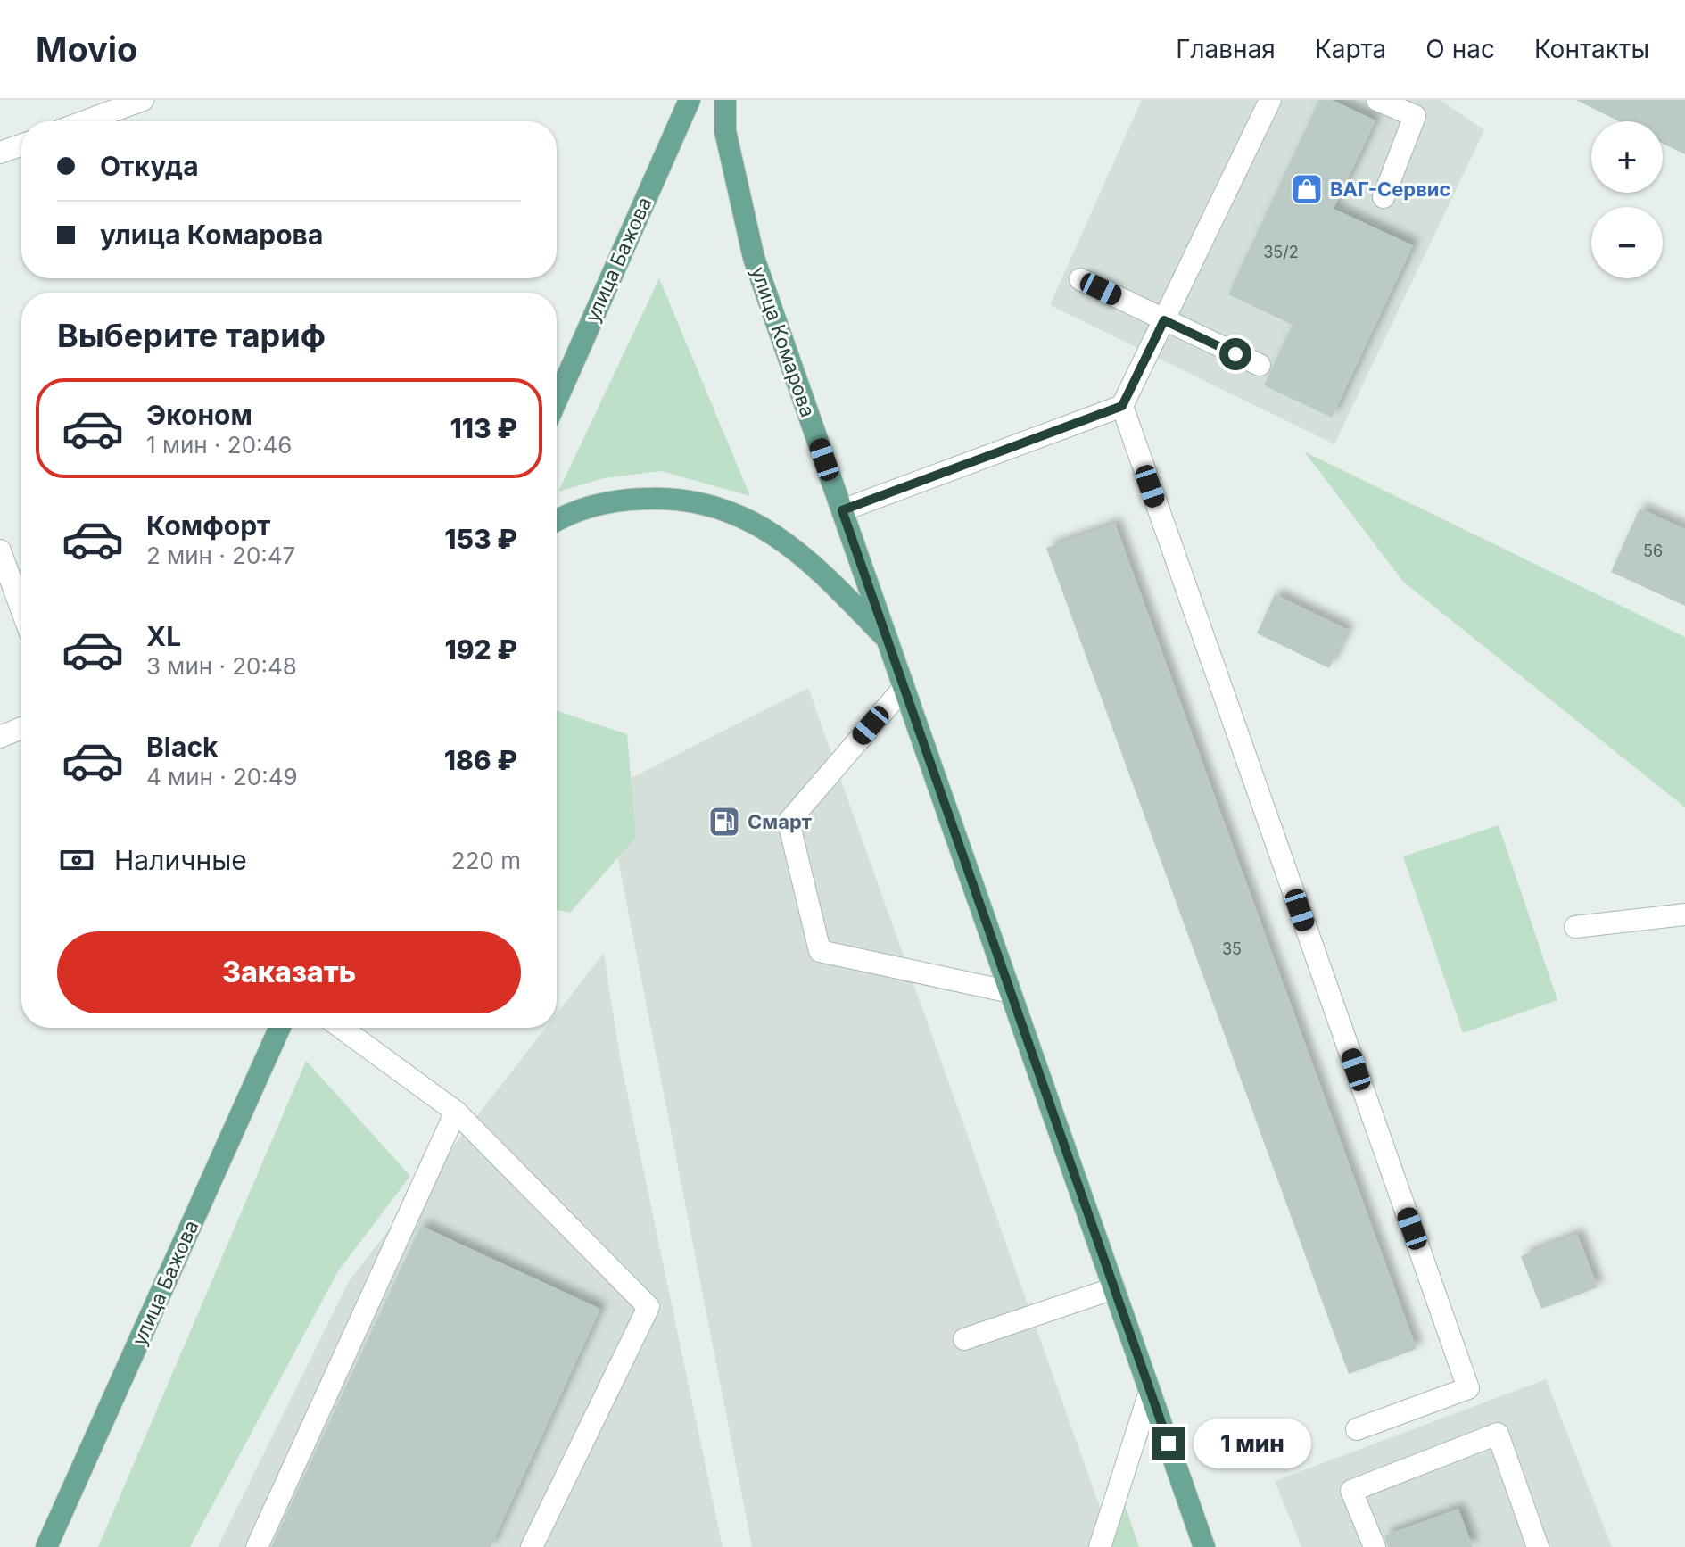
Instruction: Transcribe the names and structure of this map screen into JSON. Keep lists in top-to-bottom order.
{
  "streets": {
    "main road": ["улица Бажова", "улица Комарова"]
  },
  "places": {
    "shop": ["ВАГ-Сервис"],
    "fuel station": ["Смарт"]
  },
  "house_numbers": ["35/2", "56", "35"],
  "page": {
    "header": "Movio",
    "nav": [
      "Главная",
      "Карта",
      "О нас",
      "Контакты"
    ],
    "map_buttons": ["+", "−"],
    "banner": ["Откуда", "улица Комарова"],
    "heading": "Выберите тариф",
    "list": [
      {
        "name": "Эконом",
        "note": "1 мин · 20:46",
        "value": "113 ₽"
      },
      {
        "name": "Комфорт",
        "note": "2 мин · 20:47",
        "value": "153 ₽"
      },
      {
        "name": "XL",
        "note": "3 мин · 20:48",
        "value": "192 ₽"
      },
      {
        "name": "Black",
        "note": "4 мин · 20:49",
        "value": "186 ₽"
      }
    ],
    "pay": ["Наличные", "220 m"],
    "buttons": "Заказать",
    "bubble": "1 мин"
  }
}
